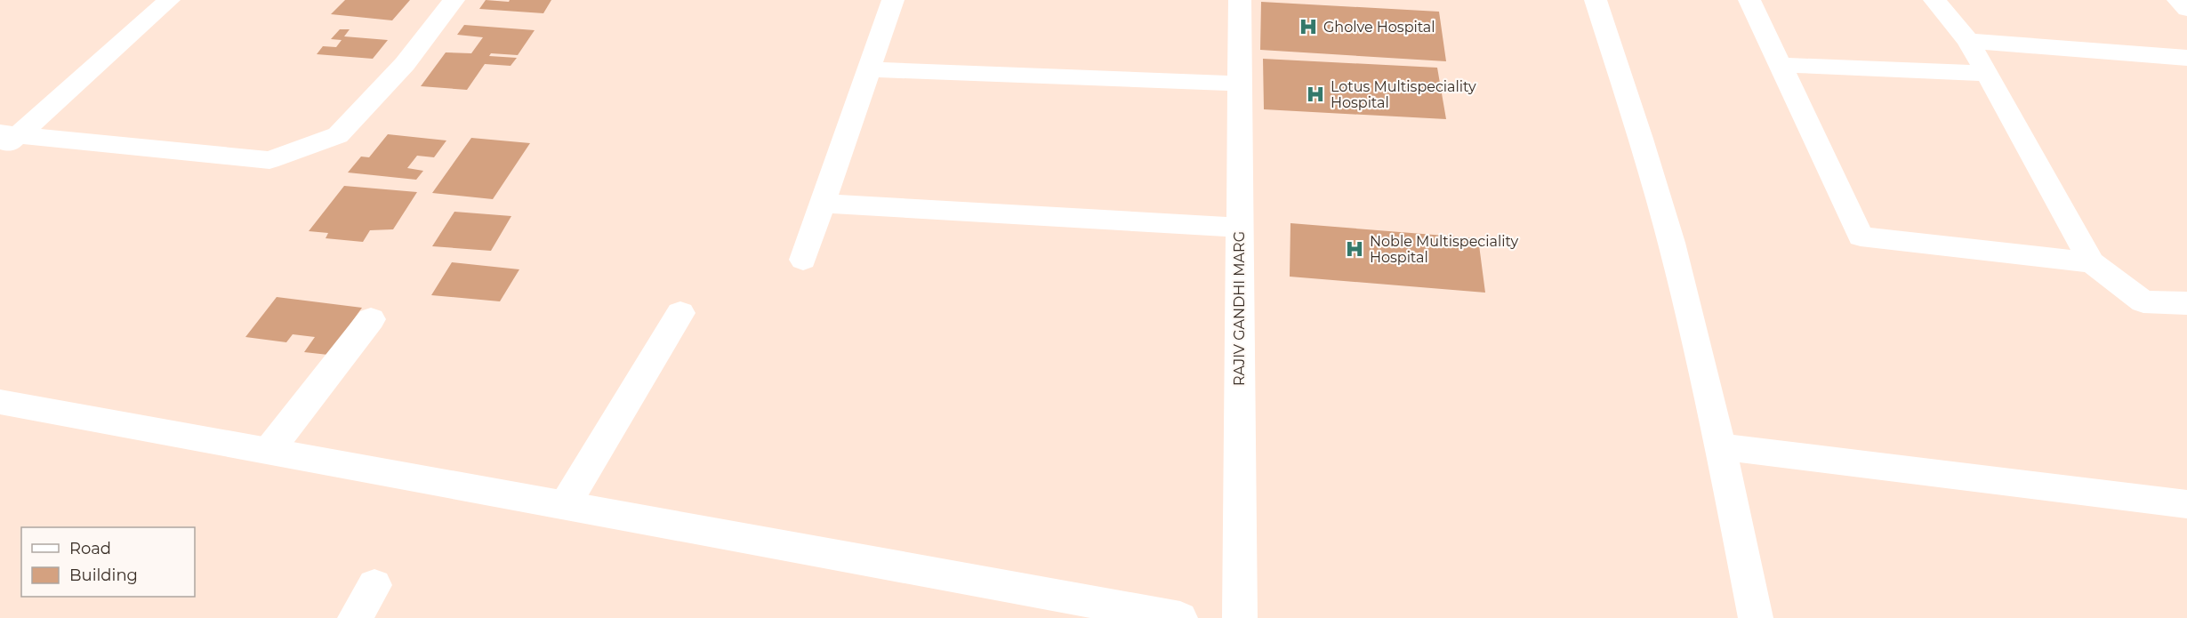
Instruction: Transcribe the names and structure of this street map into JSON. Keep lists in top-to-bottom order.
{
  "streets": {
    "street": ["RAJIV GANDHI MARG"]
  },
  "places": {
    "hospital": ["Gholve Hospital", "Lotus Multispeciality Hospital", "Noble Multispeciality Hospital"]
  },
  "legend": ["Road", "Building"]
}
